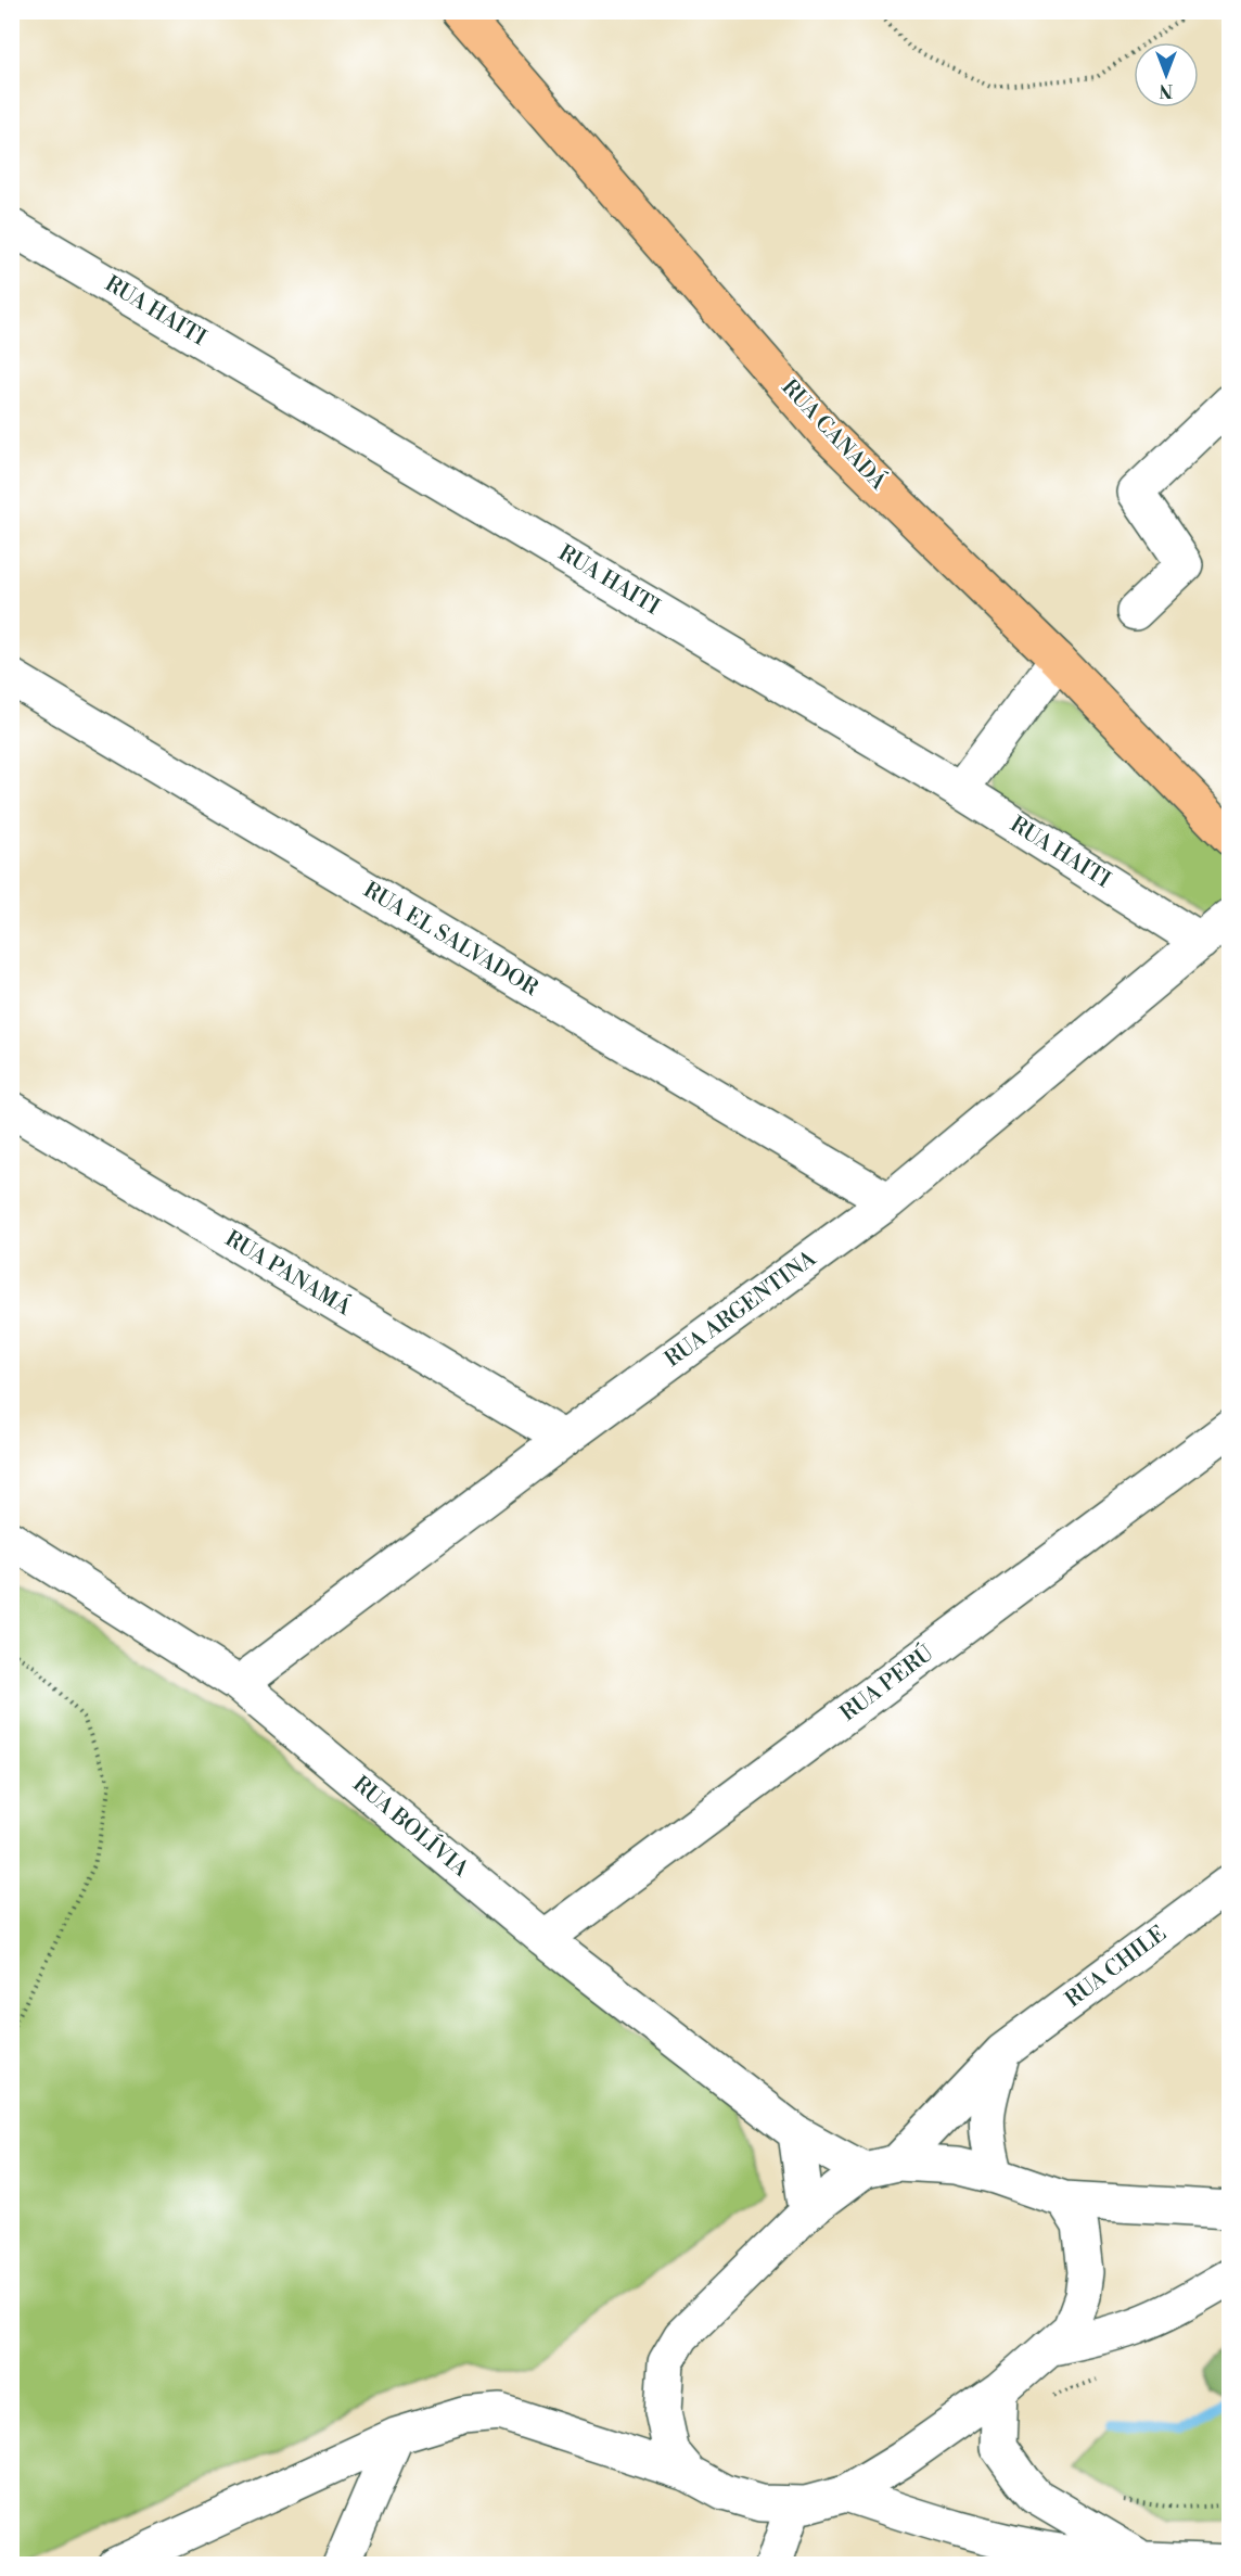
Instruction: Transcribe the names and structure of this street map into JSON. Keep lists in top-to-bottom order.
{
  "streets": {
    "main road": ["RUA CANADÁ"],
    "street": [
      "RUA HAITI",
      "RUA EL SALVADOR",
      "RUA PANAMÁ",
      "RUA ARGENTINA",
      "RUA PERÚ",
      "RUA BOLÍVIA",
      "RUA CHILE"
    ]
  },
  "crossings": [
    ["RUA HAITI", "RUA ARGENTINA"],
    ["RUA EL SALVADOR", "RUA ARGENTINA"],
    ["RUA PANAMÁ", "RUA ARGENTINA"],
    ["RUA ARGENTINA", "RUA BOLÍVIA"],
    ["RUA PERÚ", "RUA BOLÍVIA"]
  ],
  "north": "bottom"
}
